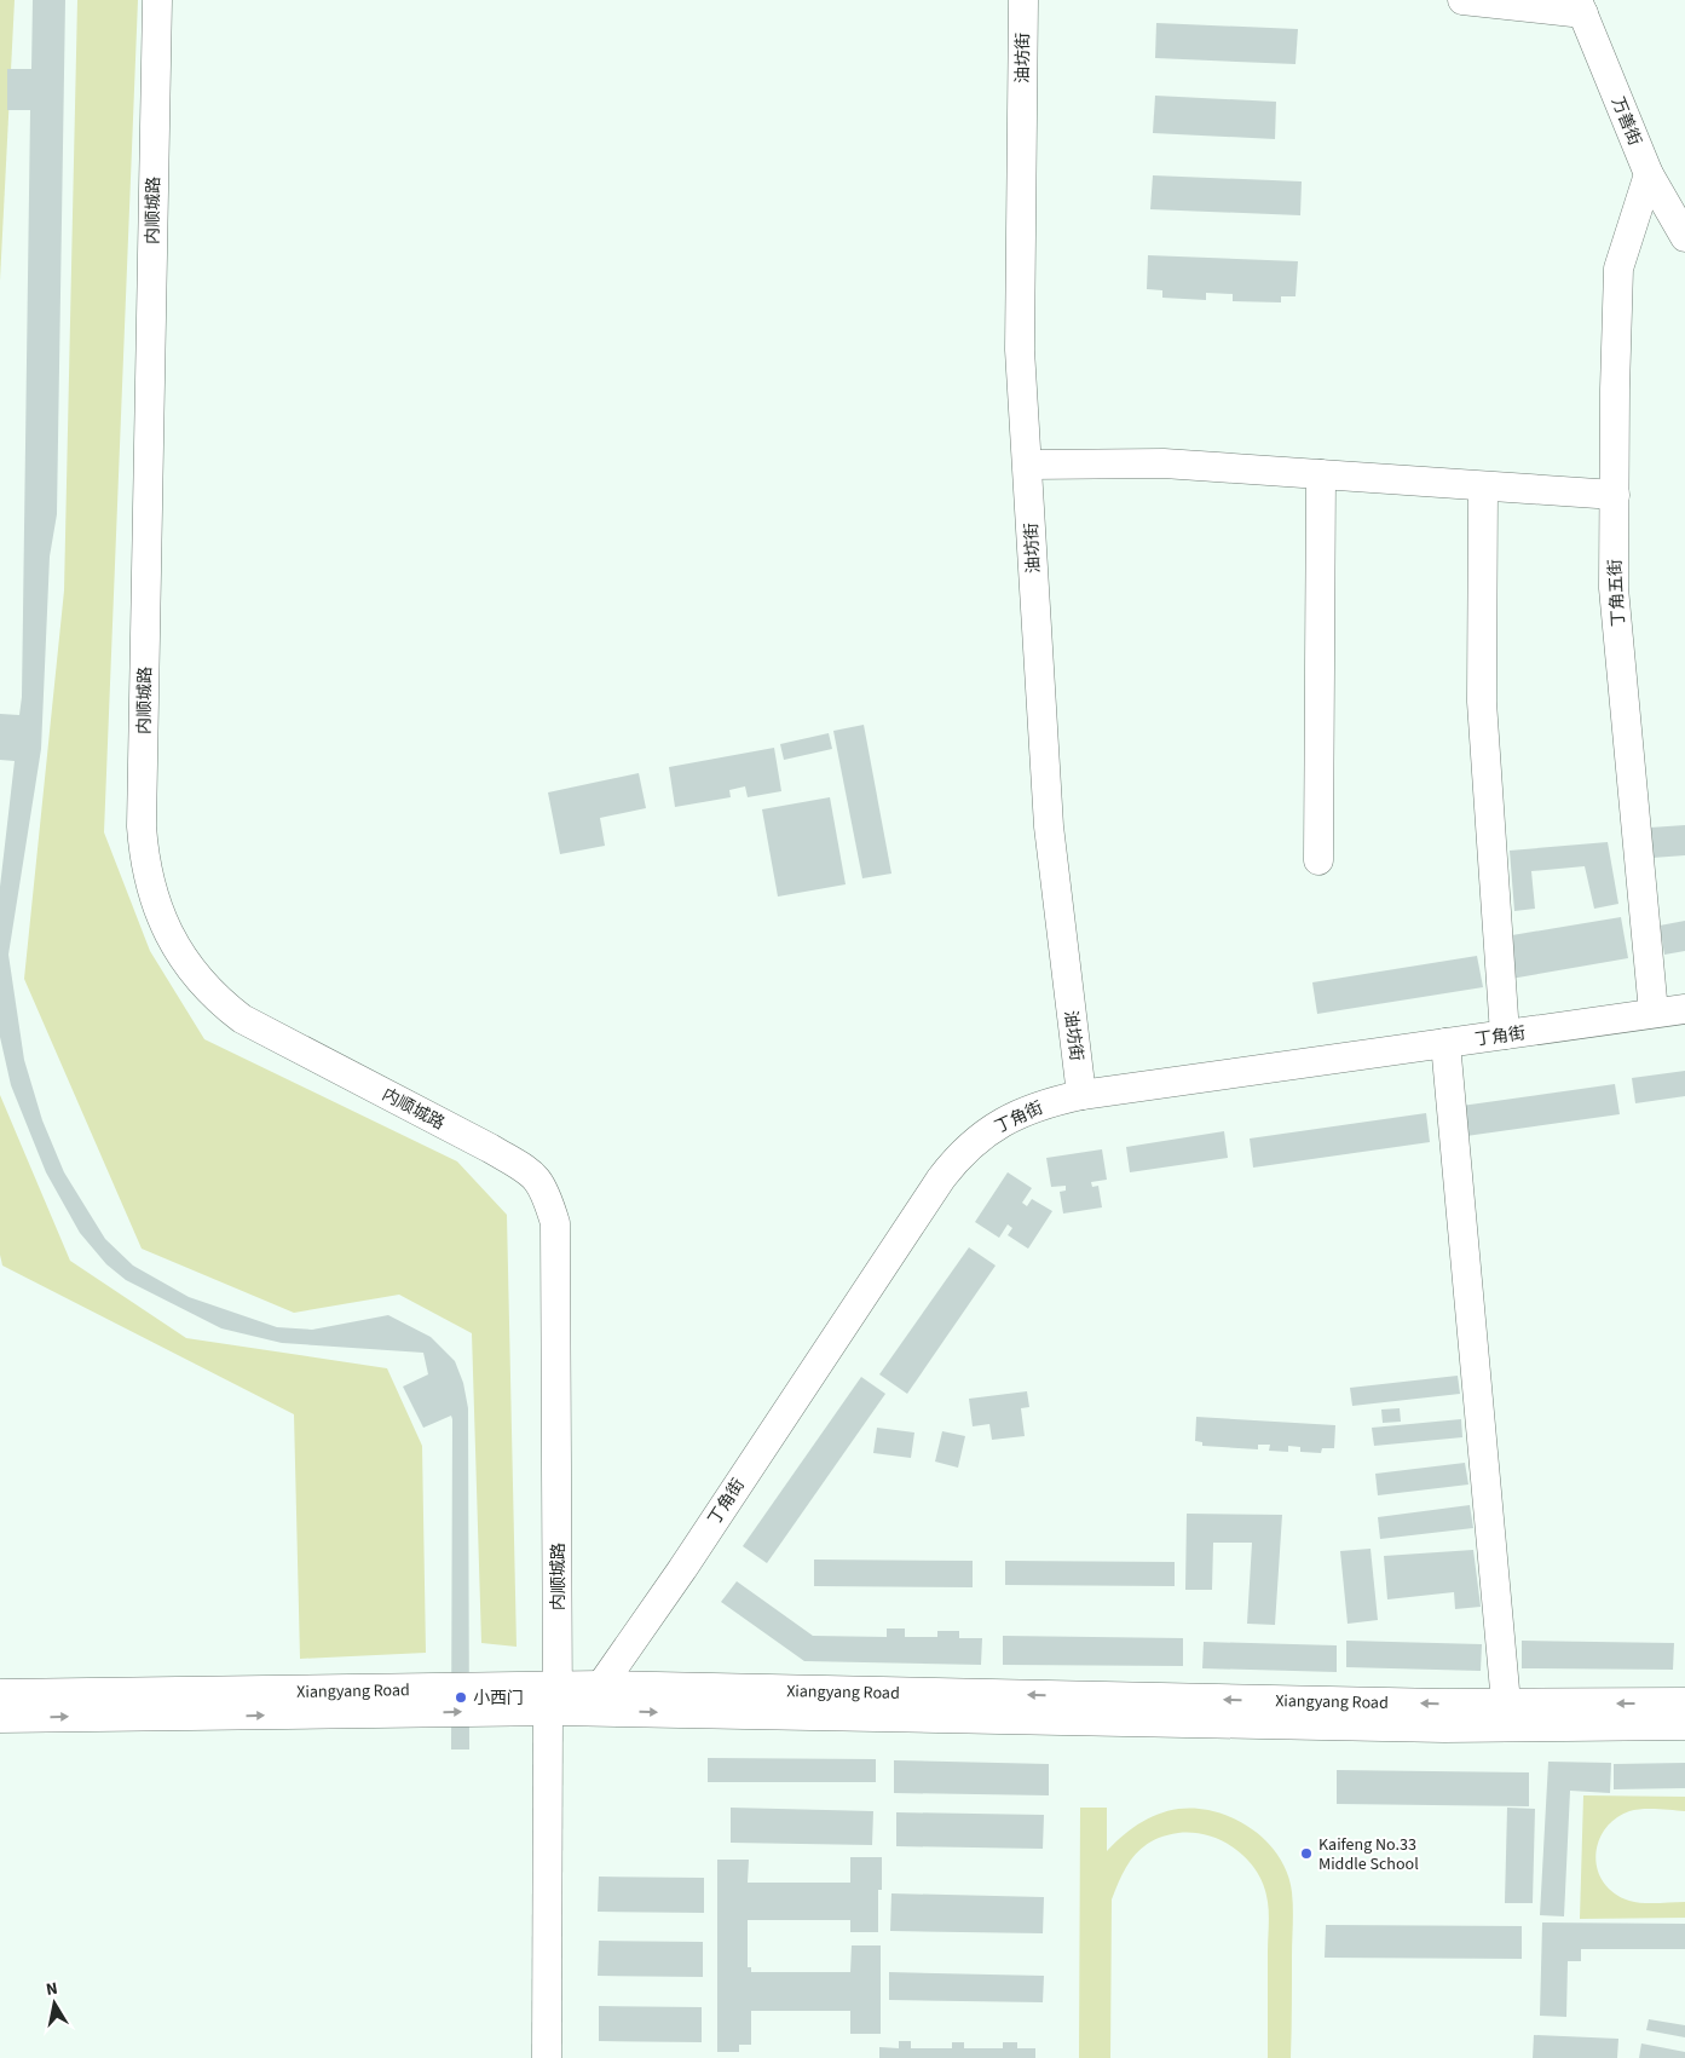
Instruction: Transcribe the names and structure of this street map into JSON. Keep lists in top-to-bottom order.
{
  "streets": {
    "street": [
      "油坊街",
      "万善街",
      "内顺城路",
      "丁角五街",
      "丁角街",
      "Xiangyang Road"
    ]
  },
  "crossings": [
    ["油坊街", "丁角街"],
    ["万善街", "丁角五街"],
    ["内顺城路", "Xiangyang Road"],
    ["丁角五街", "丁角街"],
    ["丁角街", "Xiangyang Road"]
  ],
  "places": ["小西门", "Kaifeng No.33 Middle School"],
  "north": "top"
}
